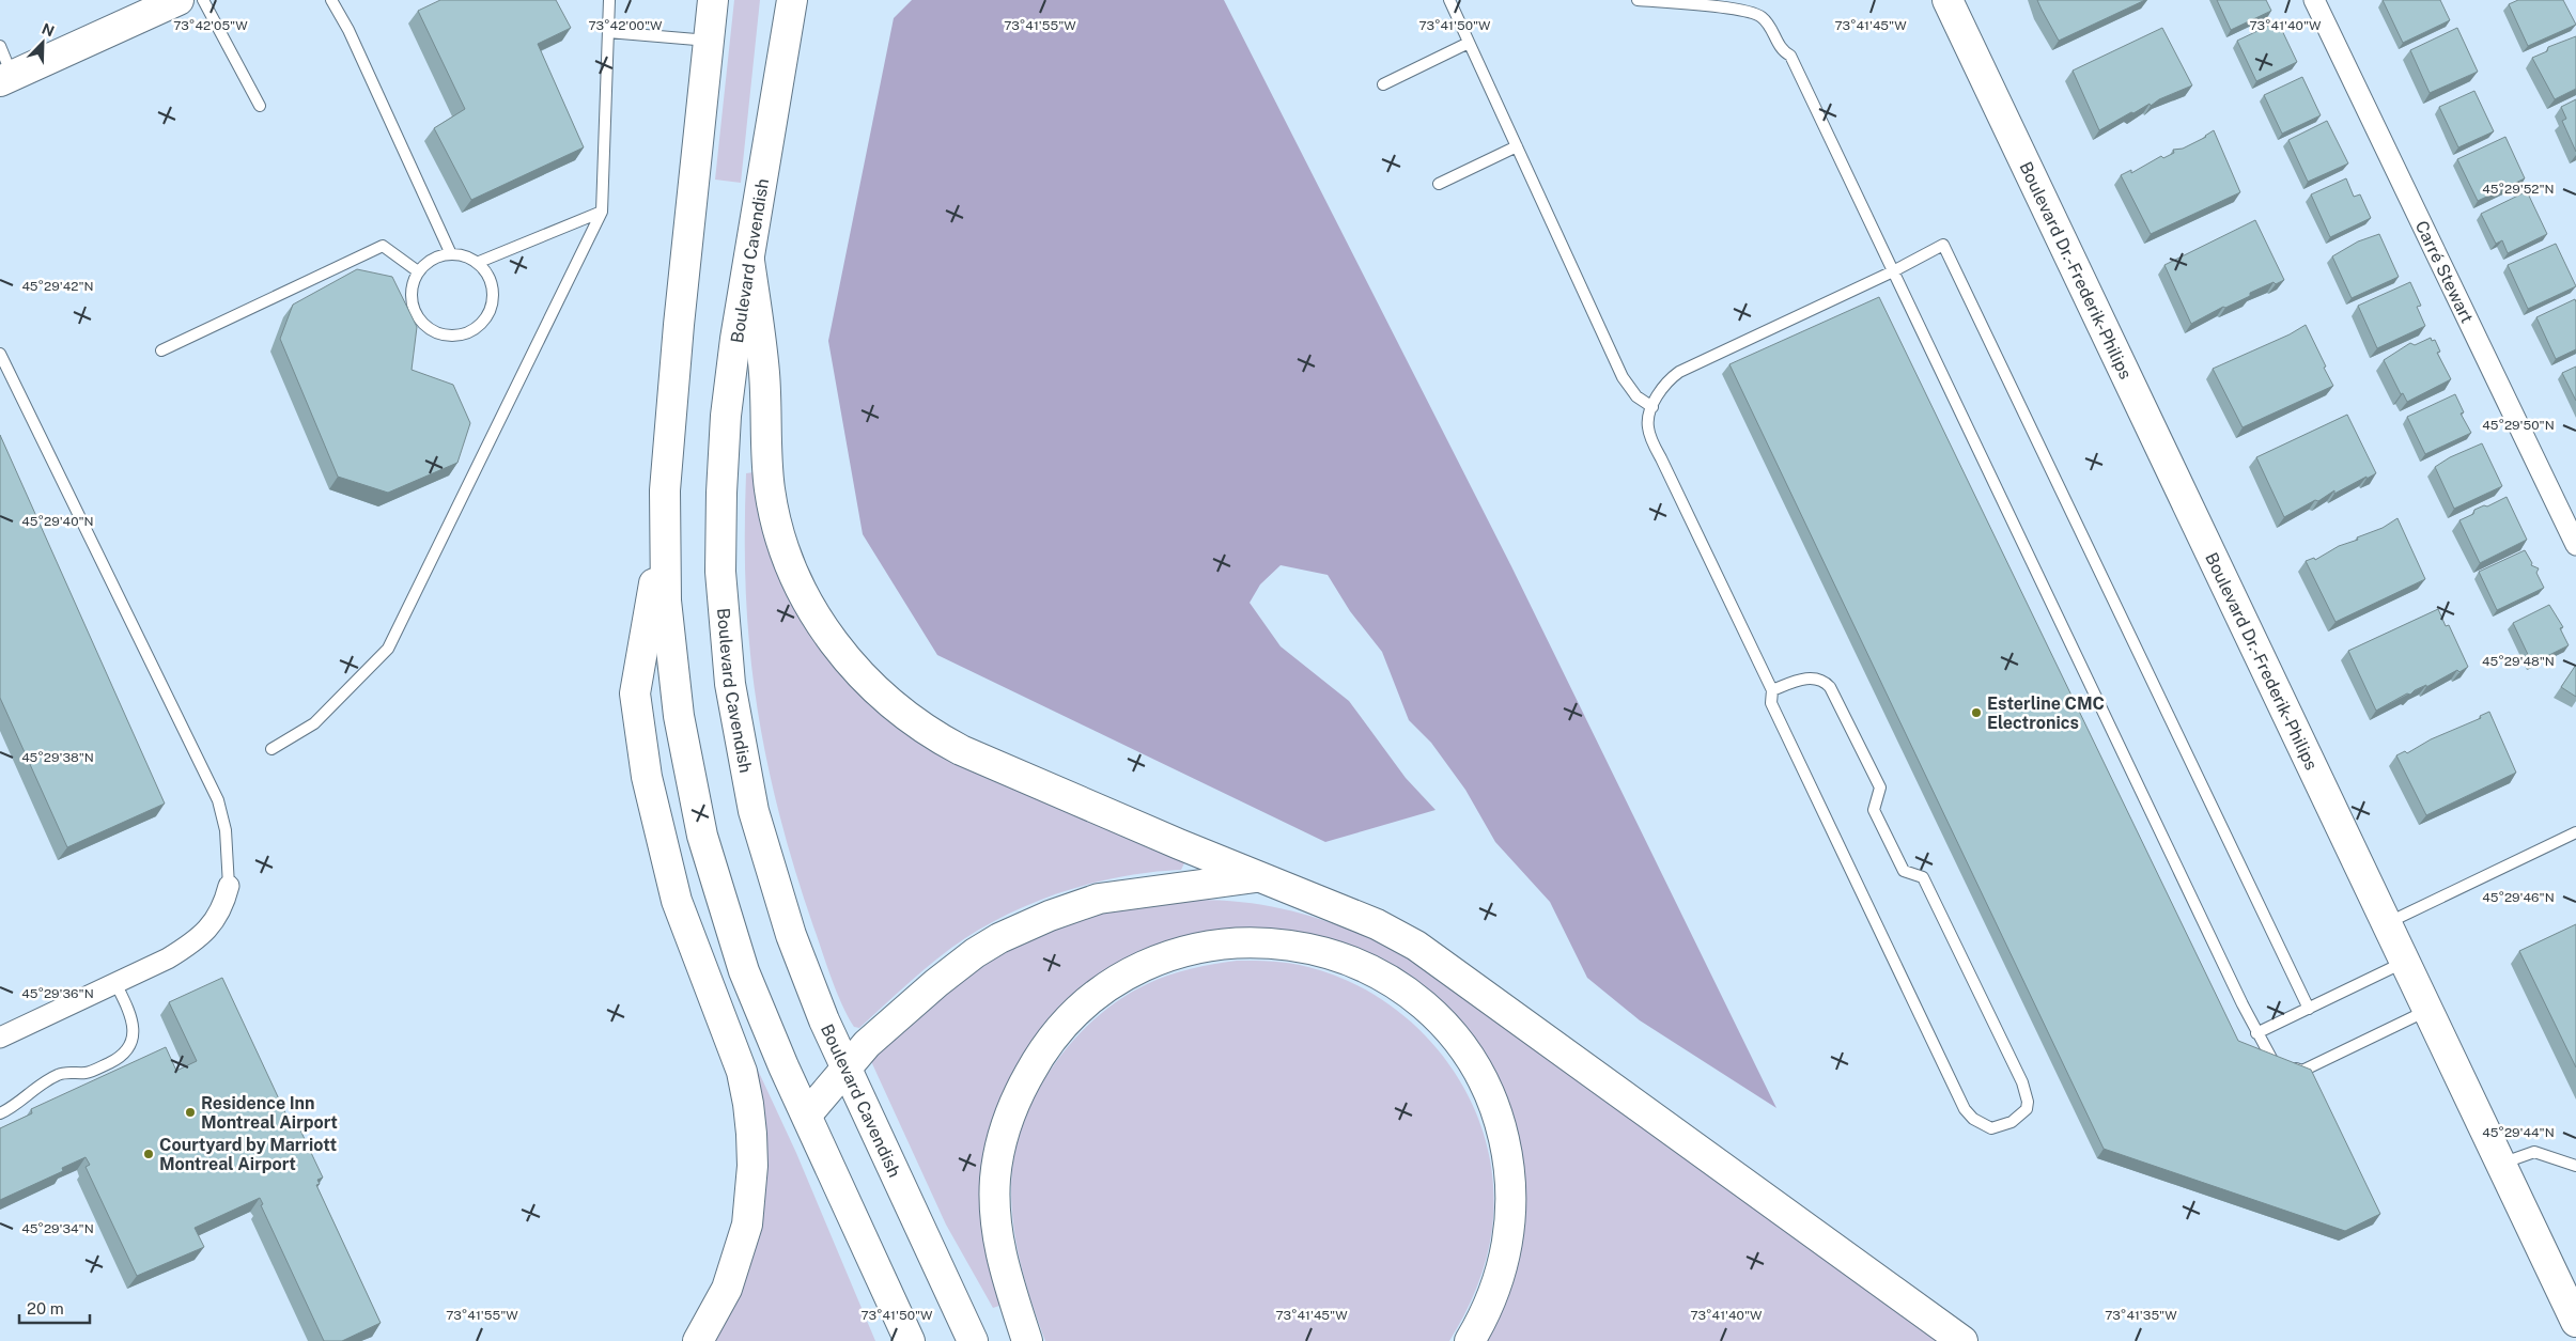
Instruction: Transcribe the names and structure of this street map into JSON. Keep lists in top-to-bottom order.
{
  "streets": {
    "main road": ["Boulevard Cavendish", "Boulevard Dr.-Frederik-Philips"],
    "street": ["Carré Stewart"]
  },
  "places": ["Esterline CMC Electronics", "Residence Inn Montreal Airport", "Courtyard by Marriott Montreal Airport"],
  "scale_bar": "20 m",
  "north": "top right",
  "coordinates": [
    "73°42'05\"W",
    "73°42'00\"W",
    "73°41'55\"W",
    "73°41'50\"W",
    "73°41'45\"W",
    "73°41'40\"W",
    "45°29'52\"N",
    "45°29'42\"N",
    "45°29'50\"N",
    "45°29'40\"N",
    "45°29'48\"N",
    "45°29'38\"N",
    "45°29'46\"N",
    "45°29'36\"N",
    "45°29'44\"N",
    "45°29'34\"N",
    "73°41'35\"W"
  ]
}
